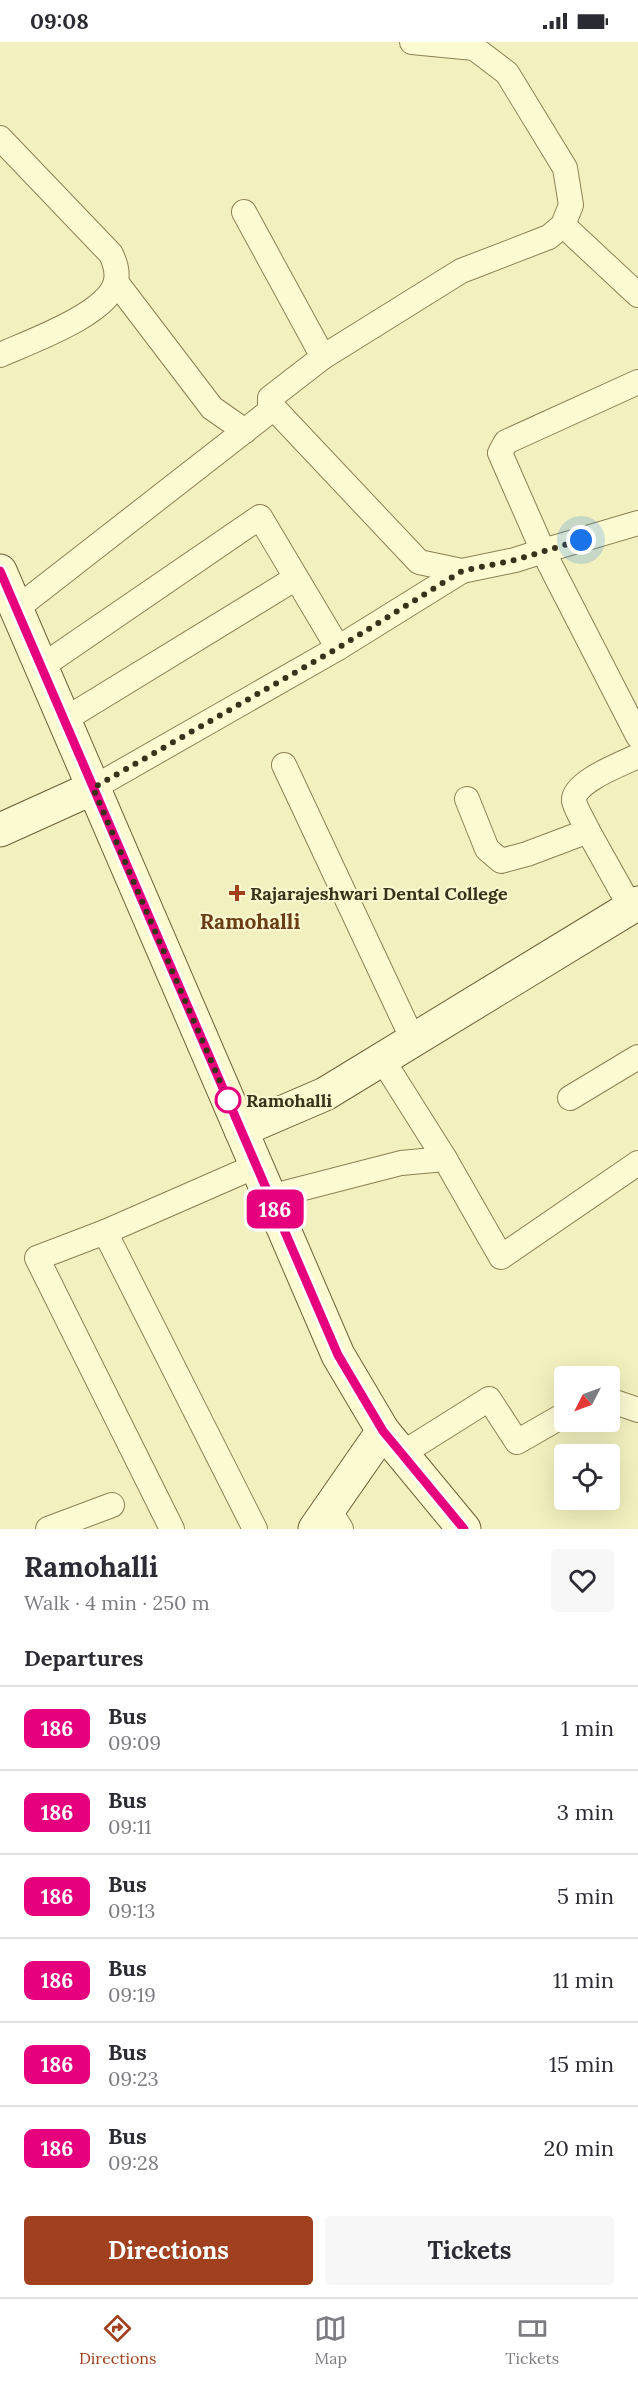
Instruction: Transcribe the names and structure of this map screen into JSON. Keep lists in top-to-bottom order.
{
  "districts": ["Ramohalli"],
  "places": {
    "health": ["Rajarajeshwari Dental College"],
    "other": ["Ramohalli"]
  },
  "lines": ["bus line 186"],
  "north": "bottom left",
  "page": {
    "status": "09:08",
    "on_map": "186",
    "heading": [
      ["Ramohalli", "Walk · 4 min · 250 m"],
      "Departures"
    ],
    "list": [
      {
        "mark": "186",
        "name": "Bus",
        "note": "09:09",
        "value": "1 min"
      },
      {
        "mark": "186",
        "name": "Bus",
        "note": "09:11",
        "value": "3 min"
      },
      {
        "mark": "186",
        "name": "Bus",
        "note": "09:13",
        "value": "5 min"
      },
      {
        "mark": "186",
        "name": "Bus",
        "note": "09:19",
        "value": "11 min"
      },
      {
        "mark": "186",
        "name": "Bus",
        "note": "09:23",
        "value": "15 min"
      },
      {
        "mark": "186",
        "name": "Bus",
        "note": "09:28",
        "value": "20 min"
      }
    ],
    "buttons": ["Directions", "Tickets"],
    "tabs": ["Directions", "Map", "Tickets"]
  }
}
